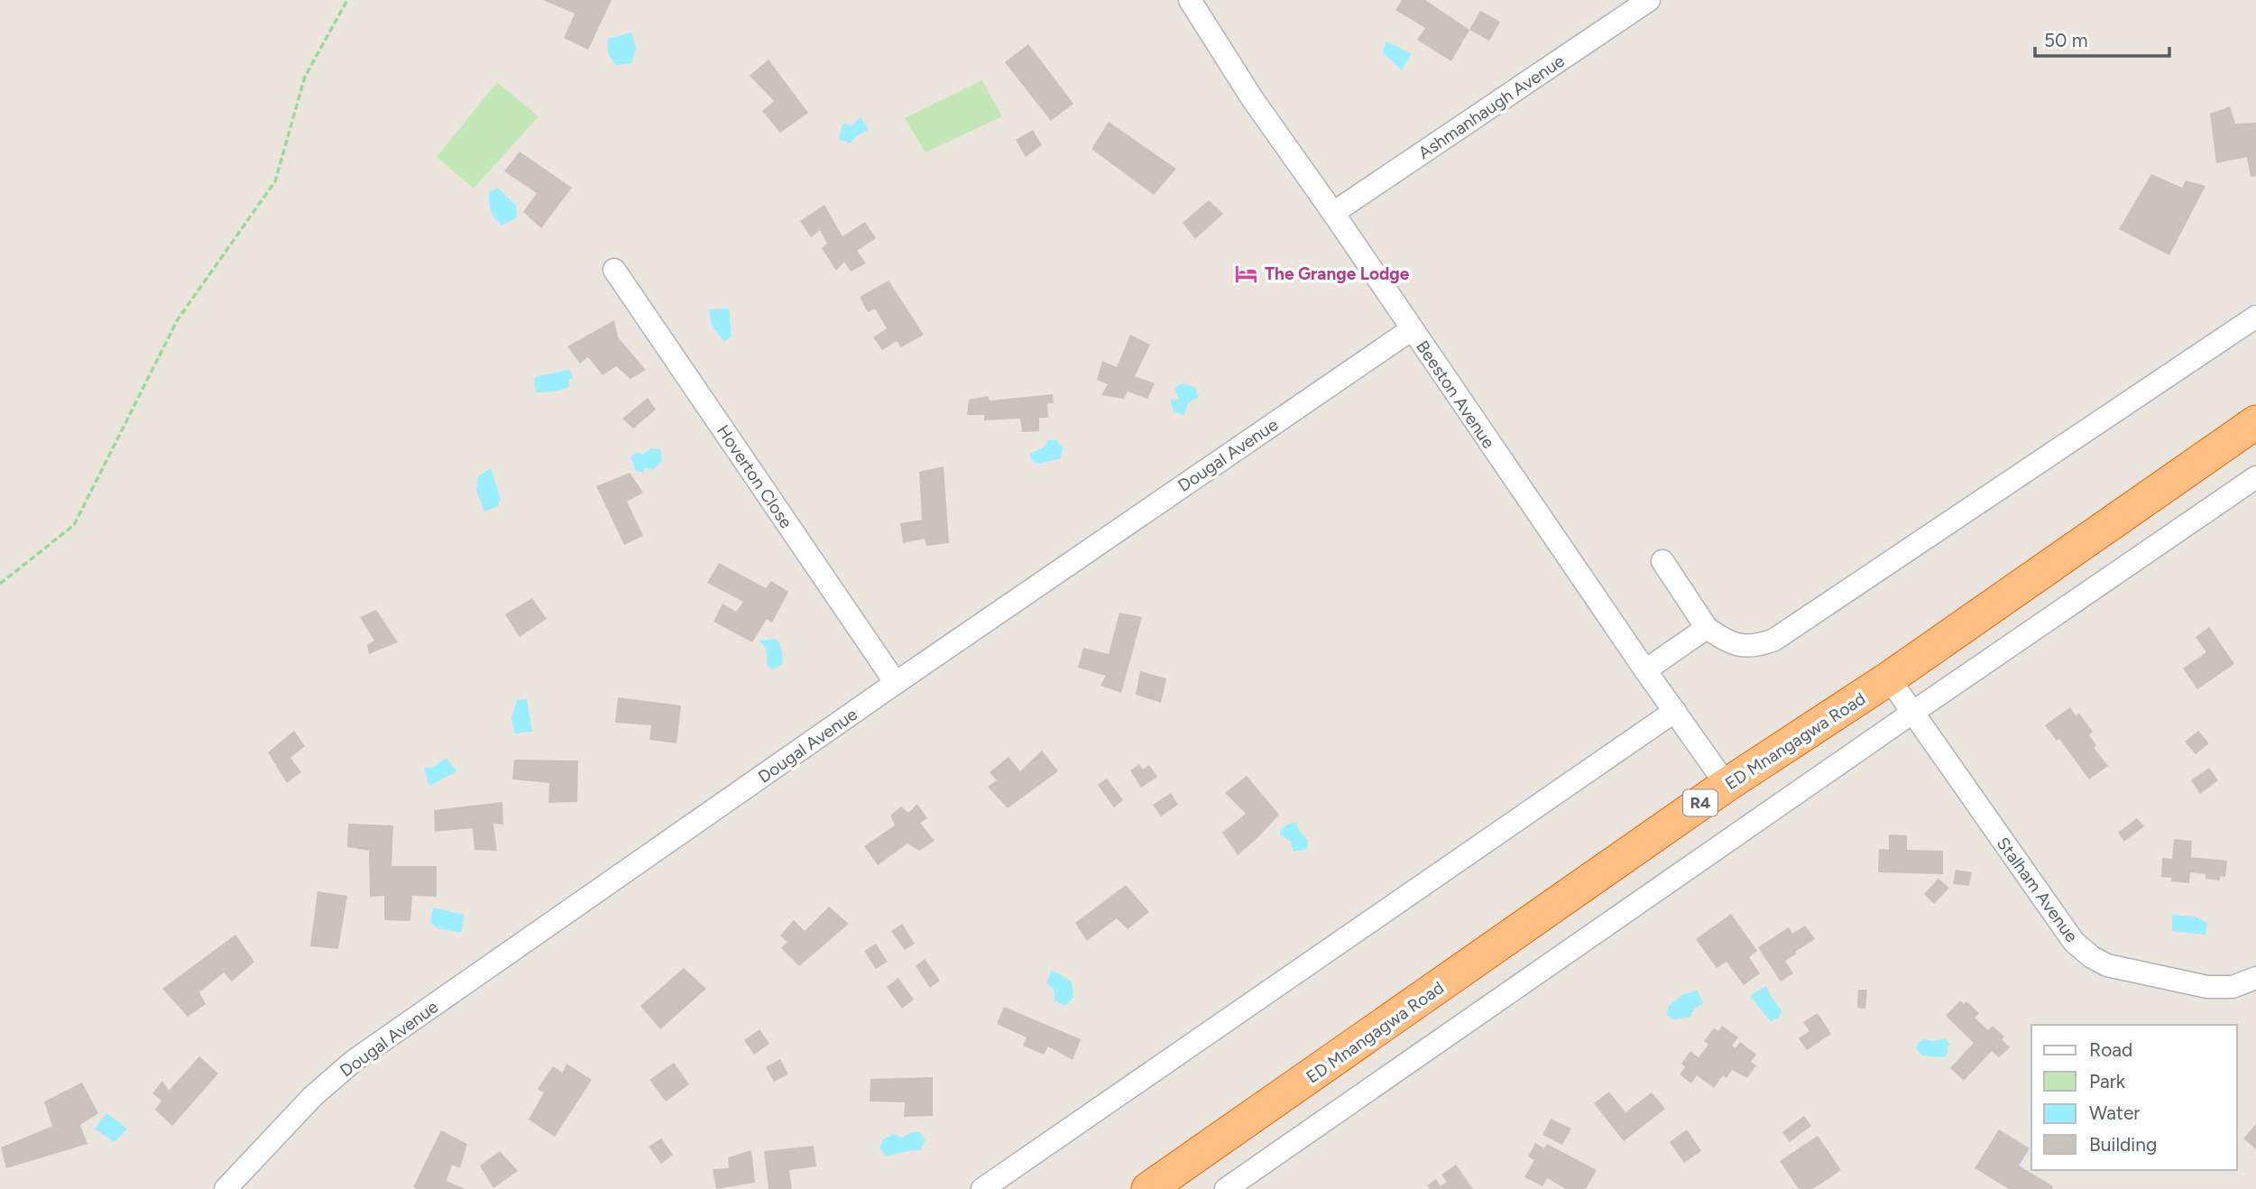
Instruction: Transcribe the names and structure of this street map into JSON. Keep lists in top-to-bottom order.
{
  "streets": {
    "highway": ["ED Mnangagwa Road", "R4"],
    "street": [
      "Ashmanhaugh Avenue",
      "Beeston Avenue",
      "Dougal Avenue",
      "Hoverton Close",
      "Stalham Avenue"
    ]
  },
  "crossings": [
    ["Ashmanhaugh Avenue", "Beeston Avenue"],
    ["Beeston Avenue", "Dougal Avenue"],
    ["Beeston Avenue", "ED Mnangagwa Road"],
    ["Dougal Avenue", "Hoverton Close"],
    ["ED Mnangagwa Road", "Stalham Avenue"]
  ],
  "places": {
    "hotel": ["The Grange Lodge"]
  },
  "legend": [
    "Road",
    "Park",
    "Water",
    "Building"
  ],
  "scale_bar": "50 m"
}
